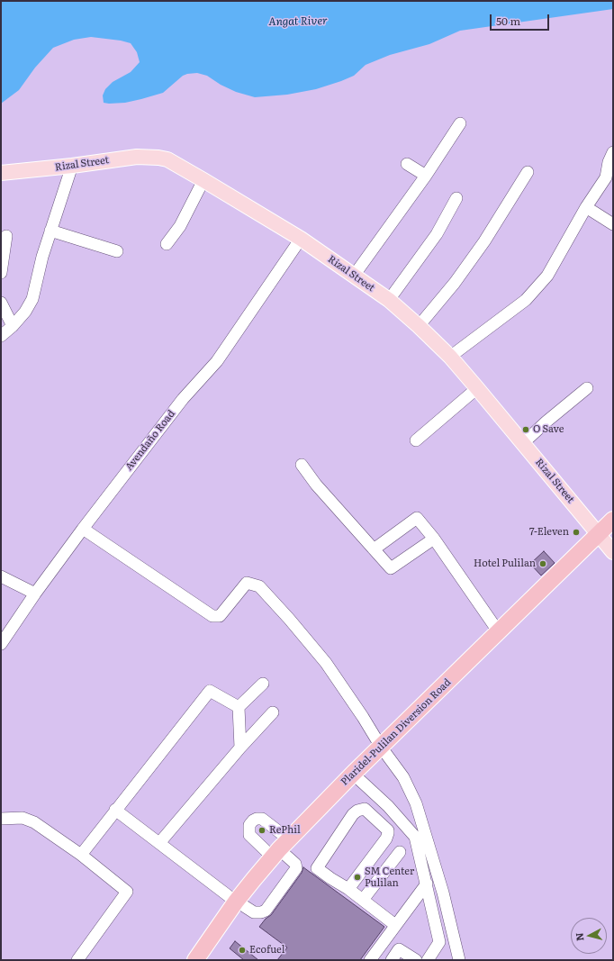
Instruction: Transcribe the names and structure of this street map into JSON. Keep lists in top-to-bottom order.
{
  "streets": {
    "highway": ["Plaridel-Pulilan Diversion Road"],
    "main road": ["Rizal Street"],
    "street": ["Avendaño Road"]
  },
  "crossings": [
    ["Rizal Street", "Avendaño Road"],
    ["Rizal Street", "Plaridel-Pulilan Diversion Road"]
  ],
  "water": ["Angat River"],
  "places": [
    "O Save",
    "7-Eleven",
    "Hotel Pulilan",
    "RePhil",
    "SM Center Pulilan",
    "Ecofuel"
  ],
  "scale_bar": "50 m",
  "north": "left"
}
